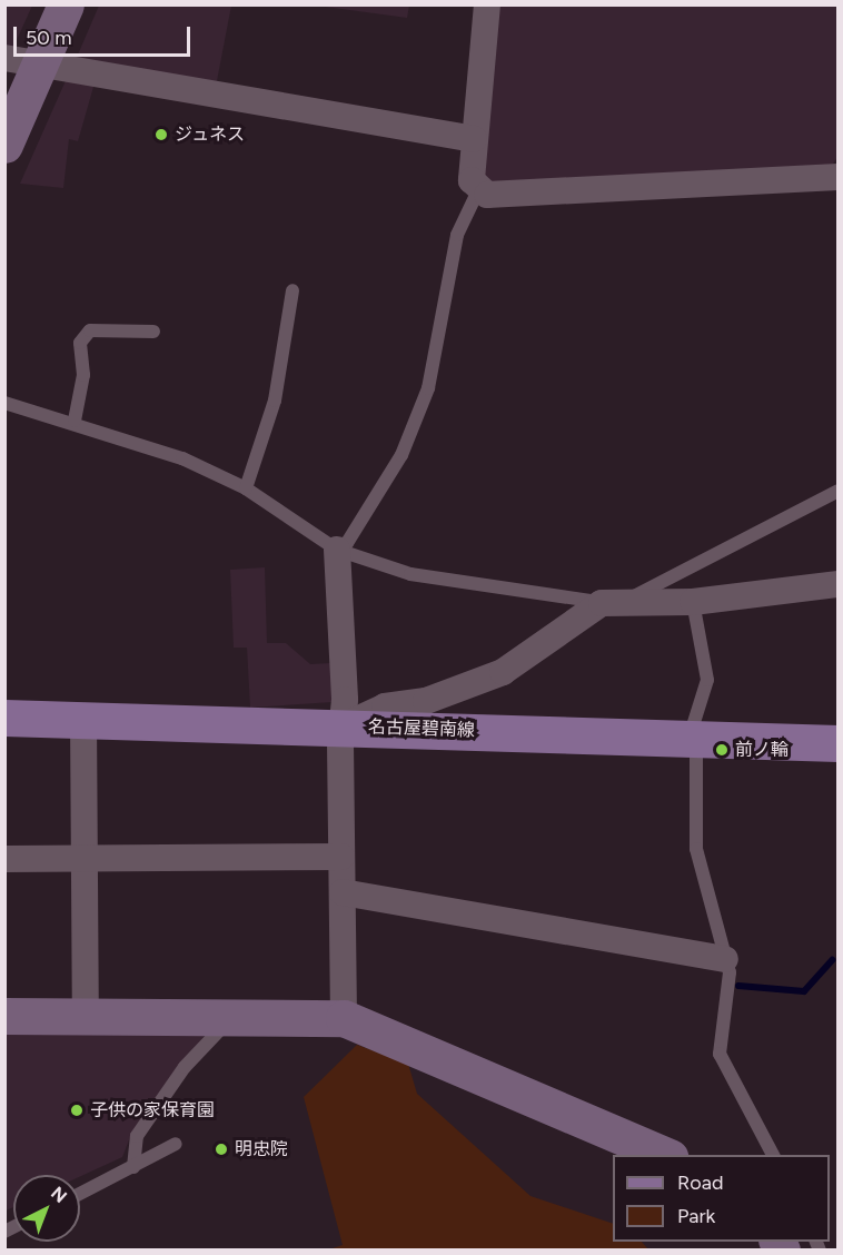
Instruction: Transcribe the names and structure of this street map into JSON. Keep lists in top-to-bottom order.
{
  "streets": {
    "main road": ["名古屋碧南線"]
  },
  "places": [
    "ジュネス",
    "前ノ輪",
    "子供の家保育園",
    "明忠院"
  ],
  "legend": ["Road", "Park"],
  "scale_bar": "50 m",
  "north": "top right"
}
